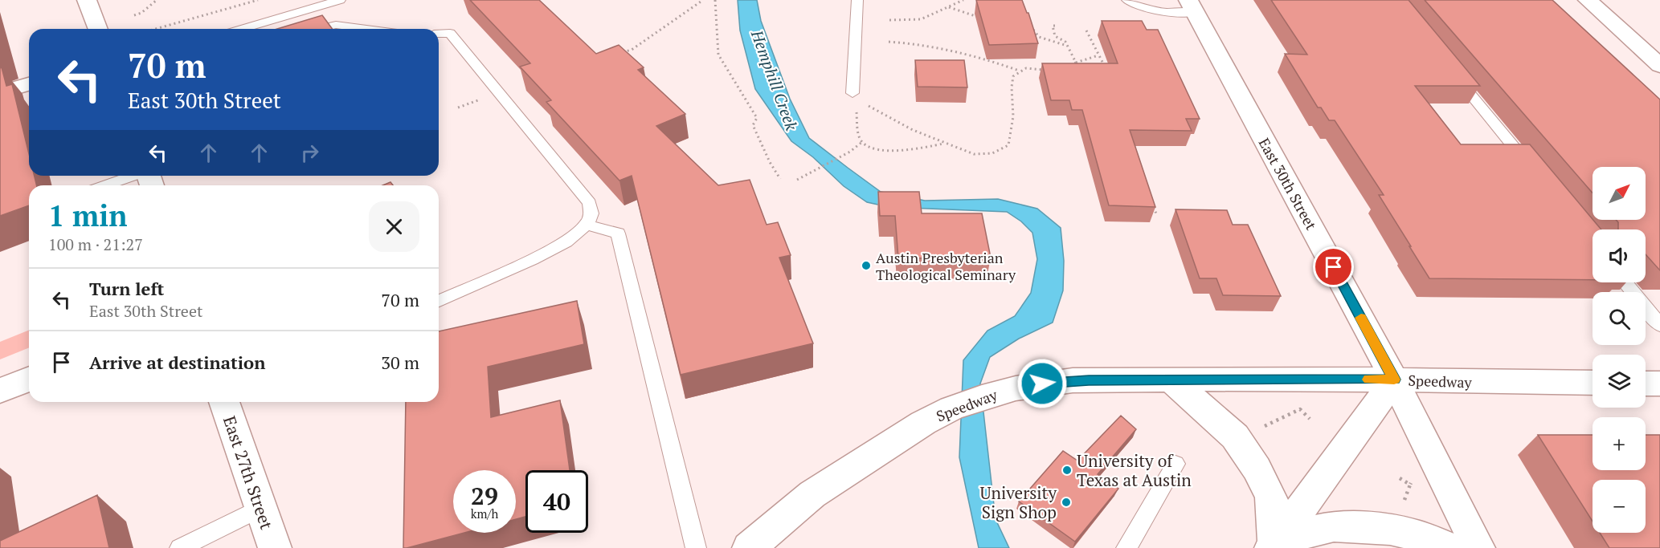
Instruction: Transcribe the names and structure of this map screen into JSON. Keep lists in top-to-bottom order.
{
  "streets": {
    "street": ["East 30th Street", "Speedway", "East 27th Street"]
  },
  "crossings": [
    ["East 30th Street", "Speedway"]
  ],
  "water": ["Hemphill Creek"],
  "places": ["Austin Presbyterian Theological Seminary", "University of Texas at Austin", "University Sign Shop"],
  "north": "top right",
  "page": {
    "turn": ["70 m", "East 30th Street"],
    "map_buttons": ["+", "−"],
    "heading": ["1 min", "100 m · 21:27"],
    "list": [
      {
        "name": "Turn left",
        "note": "East 30th Street",
        "value": "70 m"
      },
      {
        "name": "Arrive at destination",
        "value": "30 m"
      }
    ],
    "speed": "29 km/h",
    "limit": "40"
  }
}
